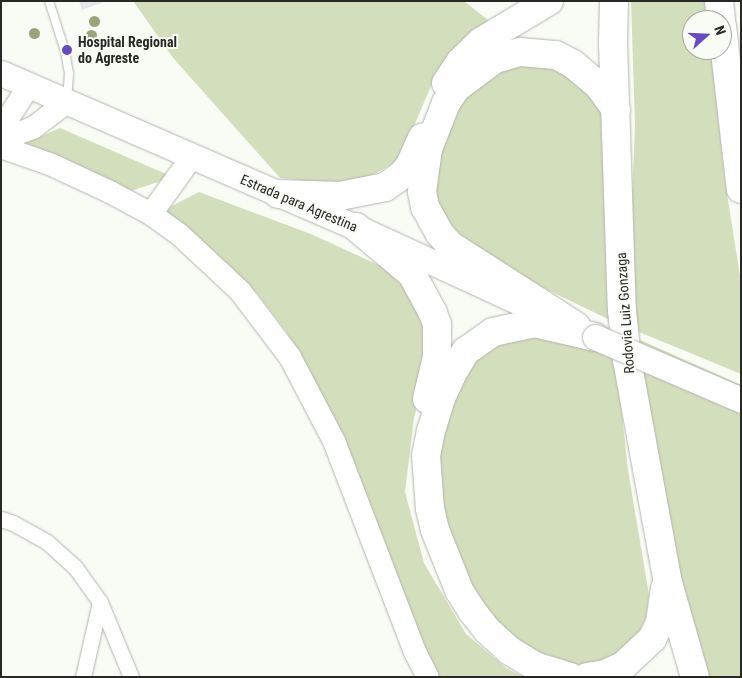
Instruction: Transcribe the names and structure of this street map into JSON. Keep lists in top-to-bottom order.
{
  "streets": {
    "highway": ["Rodovia Luiz Gonzaga"],
    "main road": ["Estrada para Agrestina"]
  },
  "places": ["Hospital Regional do Agreste"],
  "north": "right"
}
